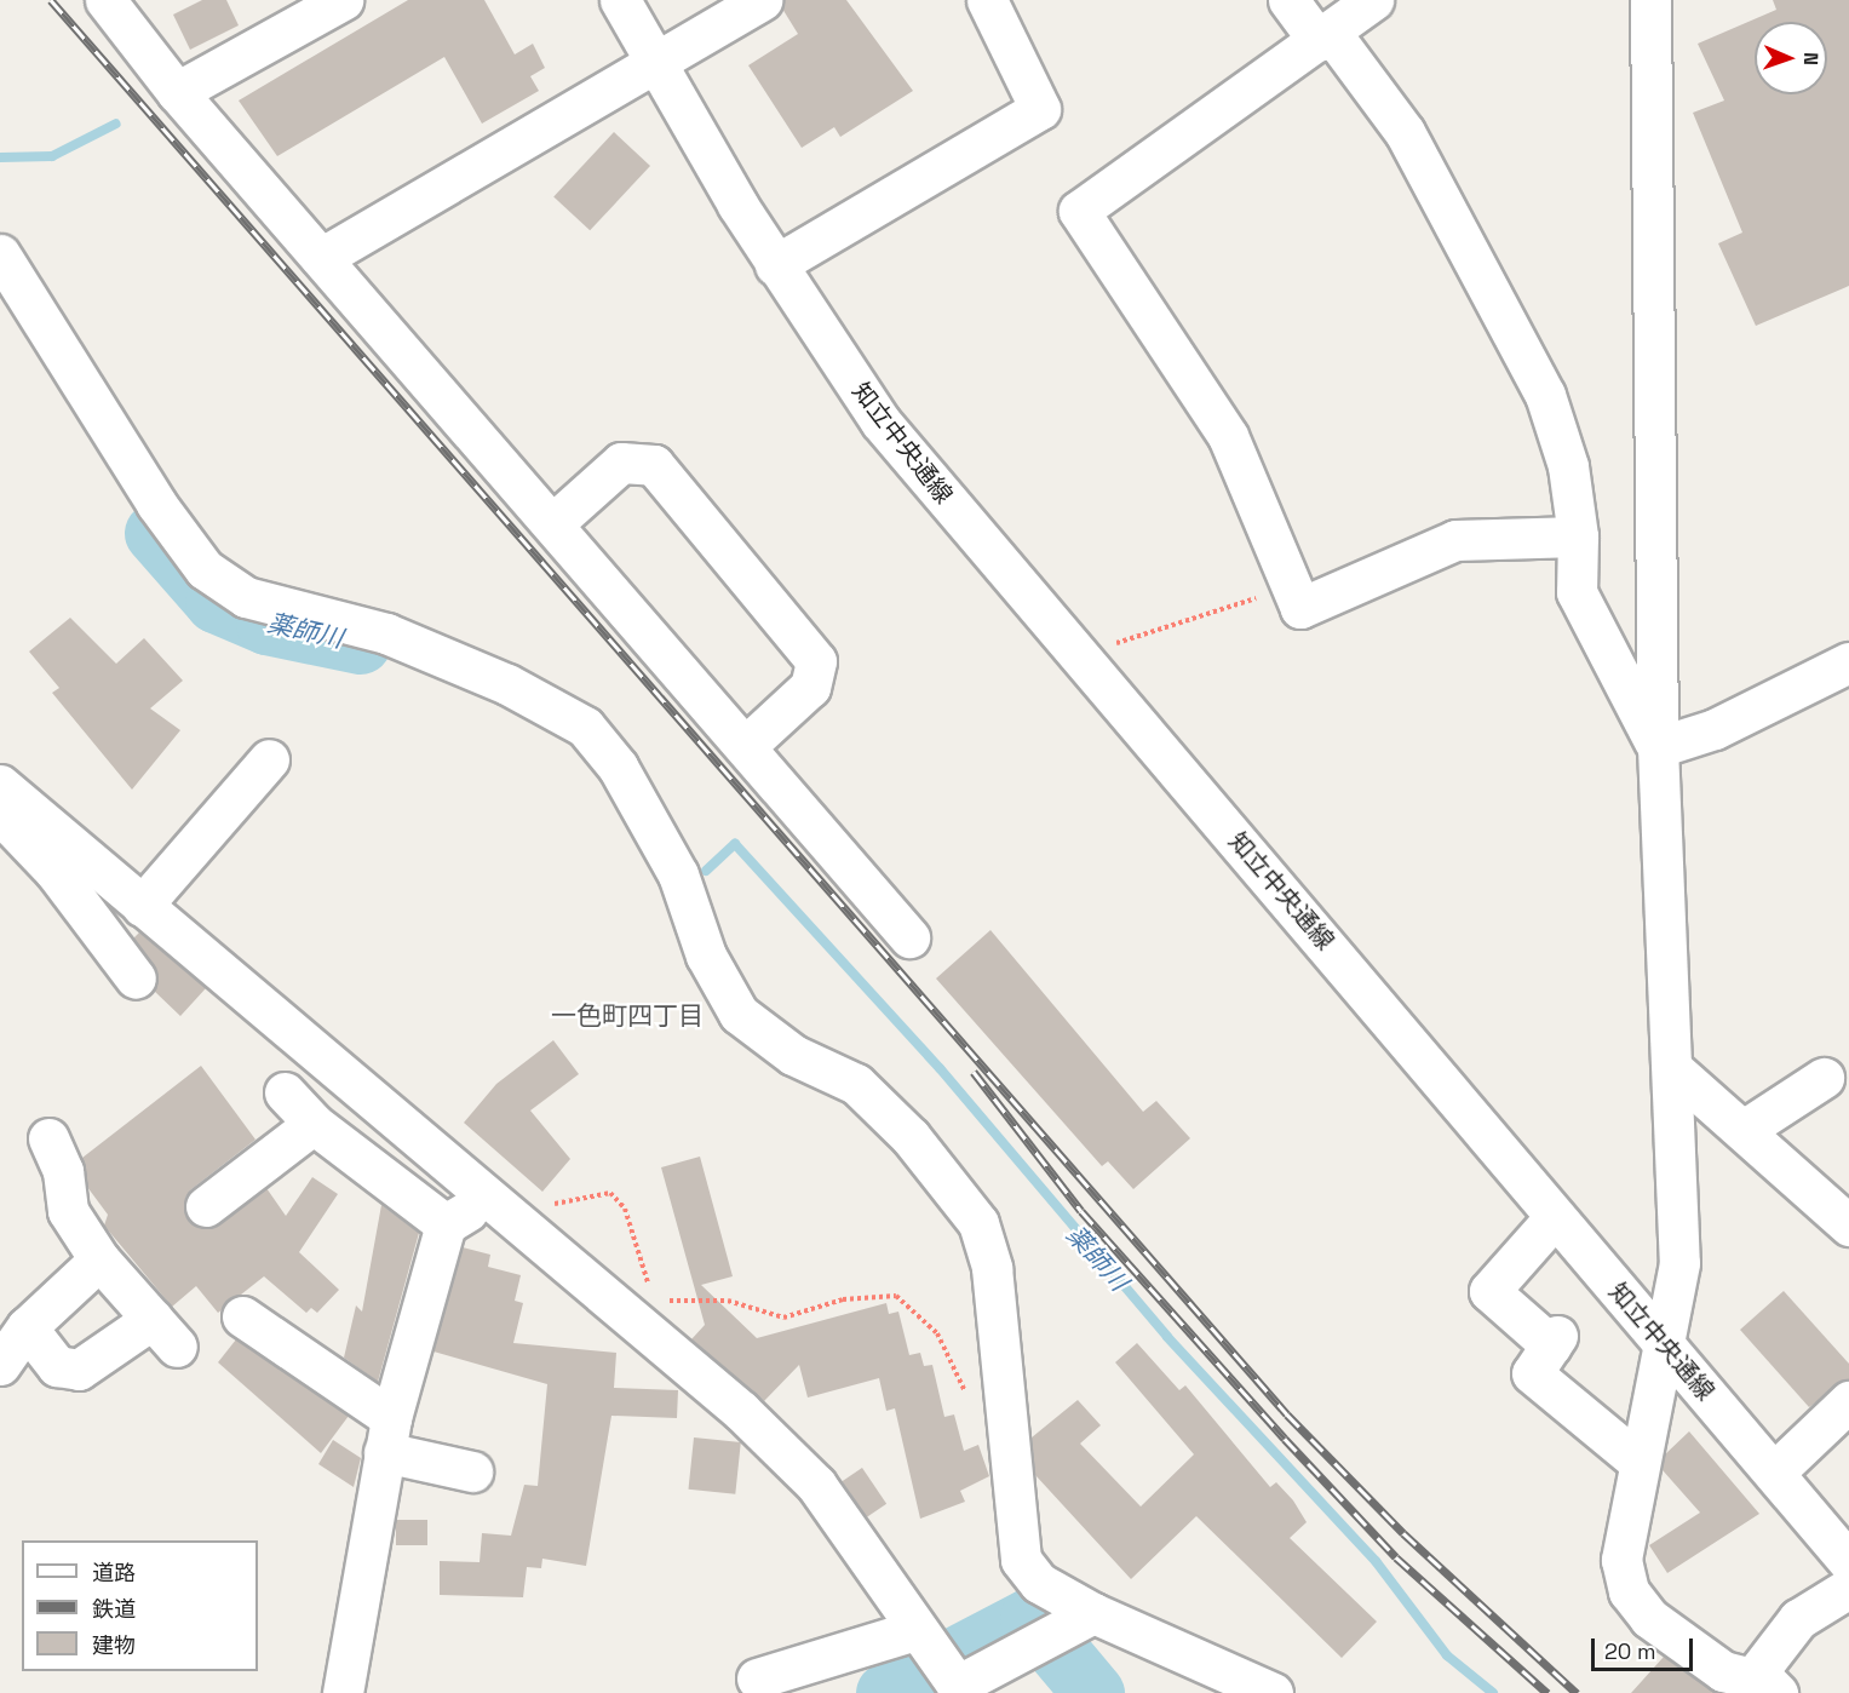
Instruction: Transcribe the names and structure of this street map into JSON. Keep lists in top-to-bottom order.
{
  "streets": {
    "street": ["知立中央通線"]
  },
  "districts": ["一色町四丁目"],
  "water": ["薬師川"],
  "legend": ["道路", "鉄道", "建物"],
  "scale_bar": "20 m",
  "north": "right"
}
